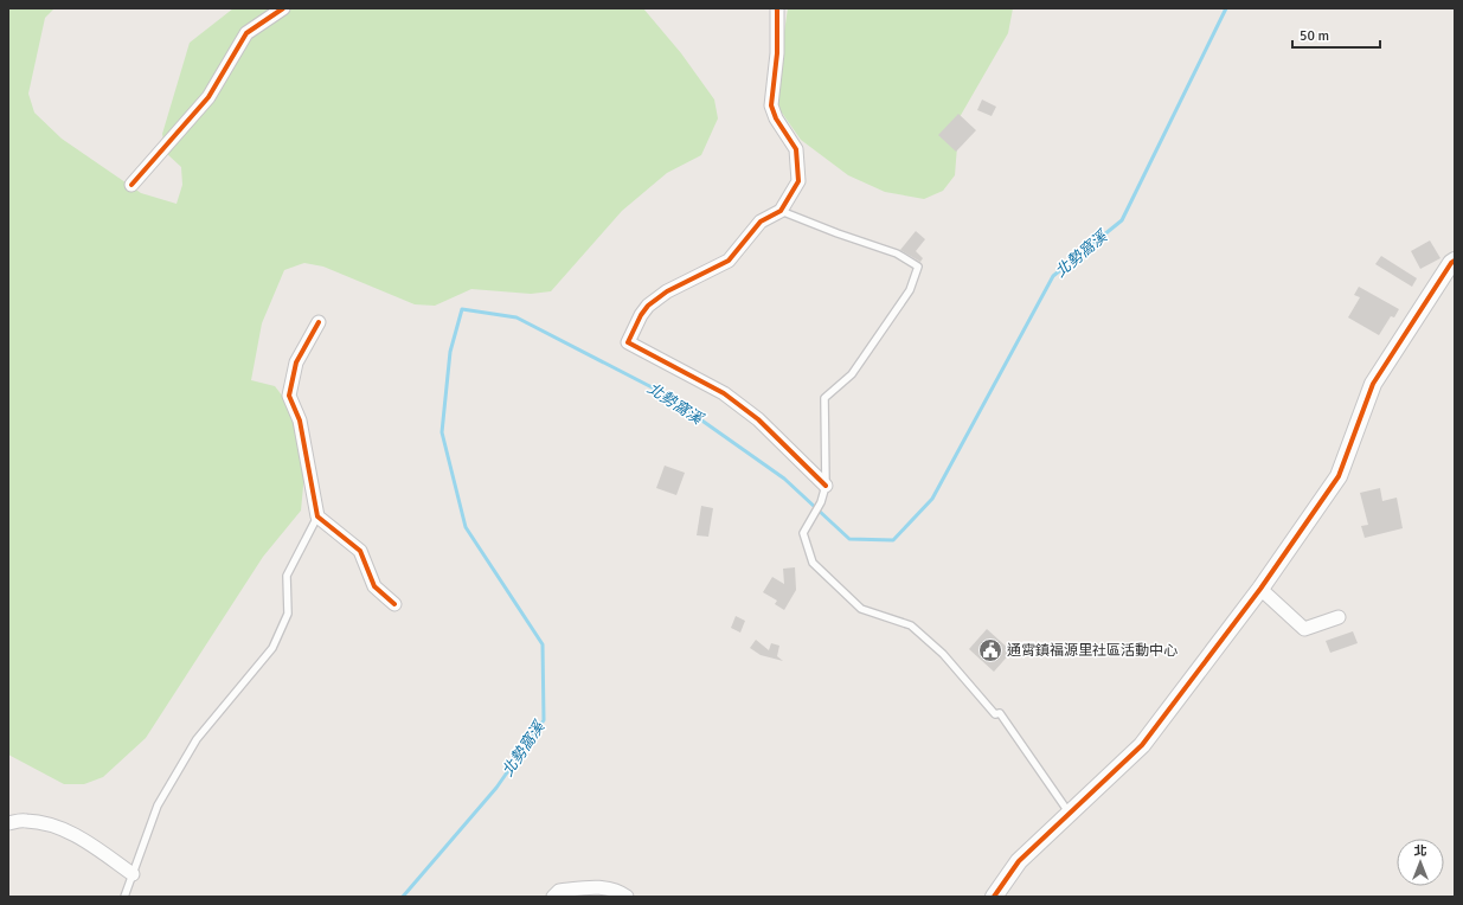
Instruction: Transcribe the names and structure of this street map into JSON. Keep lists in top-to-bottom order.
{
  "water": ["北勢窩溪"],
  "places": {
    "public building": ["通霄鎮福源里社區活動中心"]
  },
  "scale_bar": "50 m",
  "north": "top"
}
